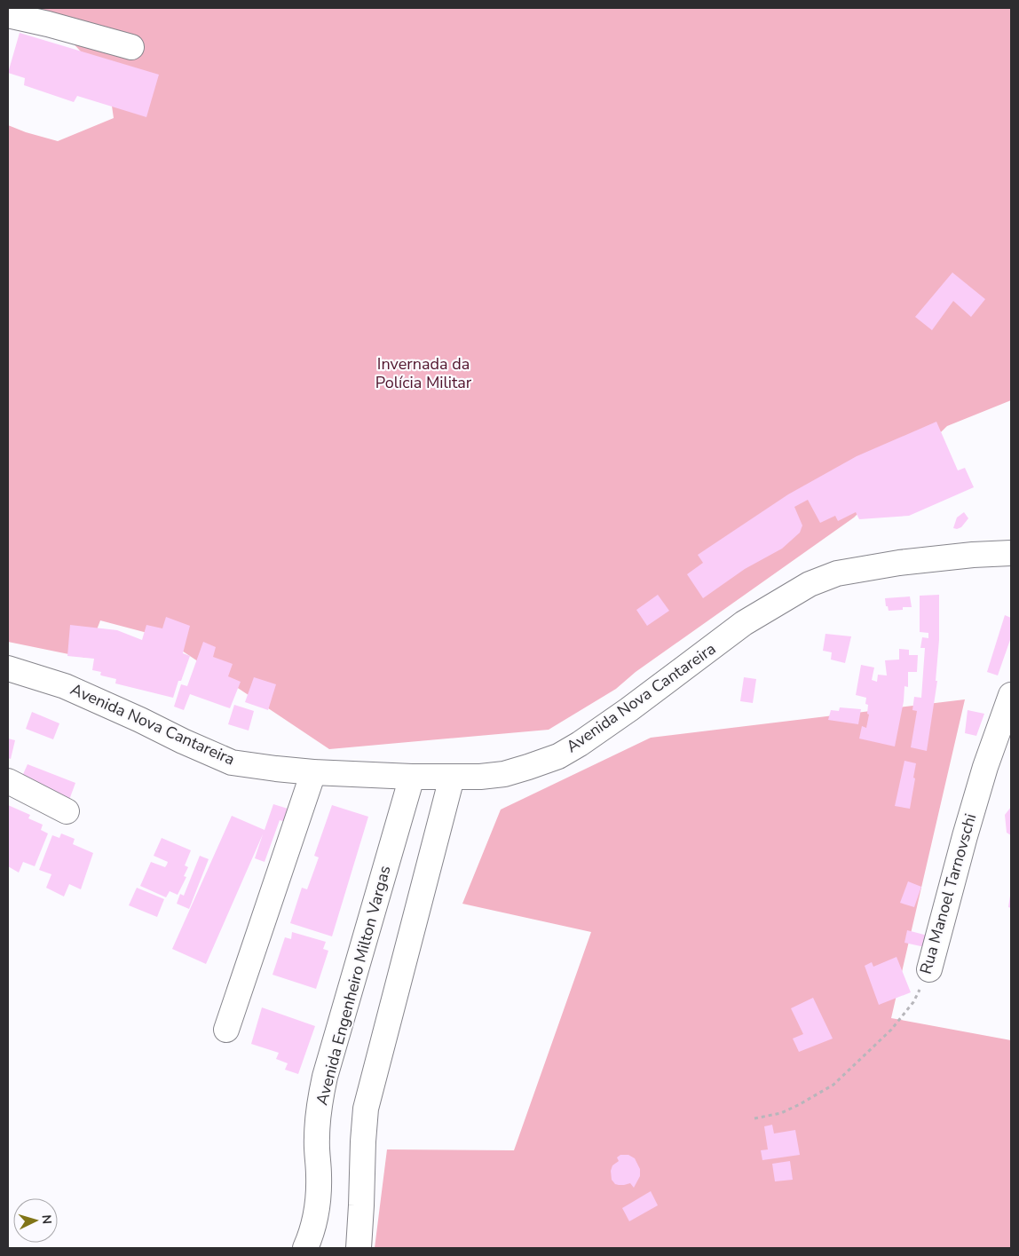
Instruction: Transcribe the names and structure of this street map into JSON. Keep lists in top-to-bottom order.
{
  "streets": {
    "street": ["Avenida Nova Cantareira", "Rua Manoel Tarnovschi", "Avenida Engenheiro Milton Vargas"]
  },
  "crossings": [
    ["Avenida Nova Cantareira", "Avenida Engenheiro Milton Vargas"]
  ],
  "parks": ["Invernada da Polícia Militar"],
  "north": "right"
}
